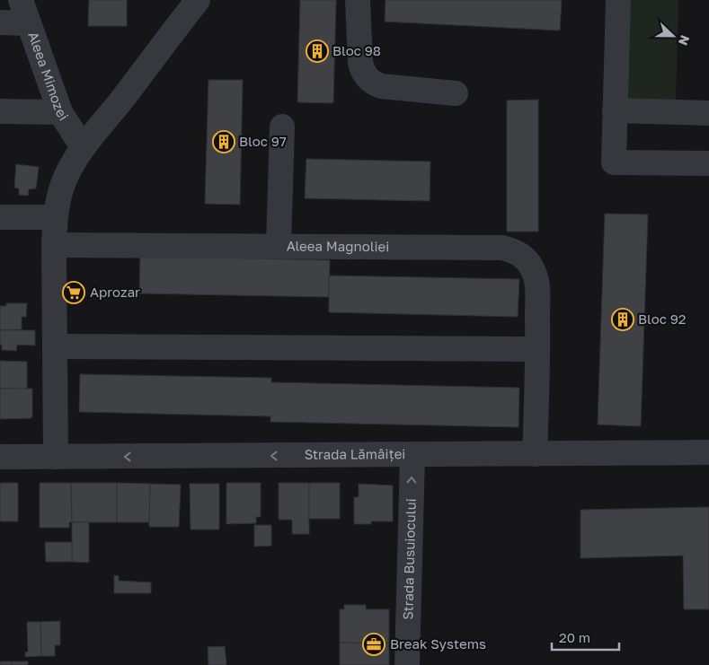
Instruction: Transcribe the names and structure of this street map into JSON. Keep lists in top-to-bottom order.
{
  "streets": {
    "street": [
      "Aleea Mimozei",
      "Aleea Magnoliei",
      "Strada Lămâiței",
      "Strada Busuiocului"
    ]
  },
  "crossings": [
    ["Aleea Magnoliei", "Strada Lămâiței"],
    ["Strada Lămâiței", "Strada Busuiocului"]
  ],
  "one_way": ["Strada Busuiocului"],
  "places": {
    "building": ["Bloc 98", "Bloc 97", "Bloc 92"],
    "supermarket": ["Aprozar"],
    "office": ["Break Systems"]
  },
  "scale_bar": "20 m",
  "north": "right"
}
